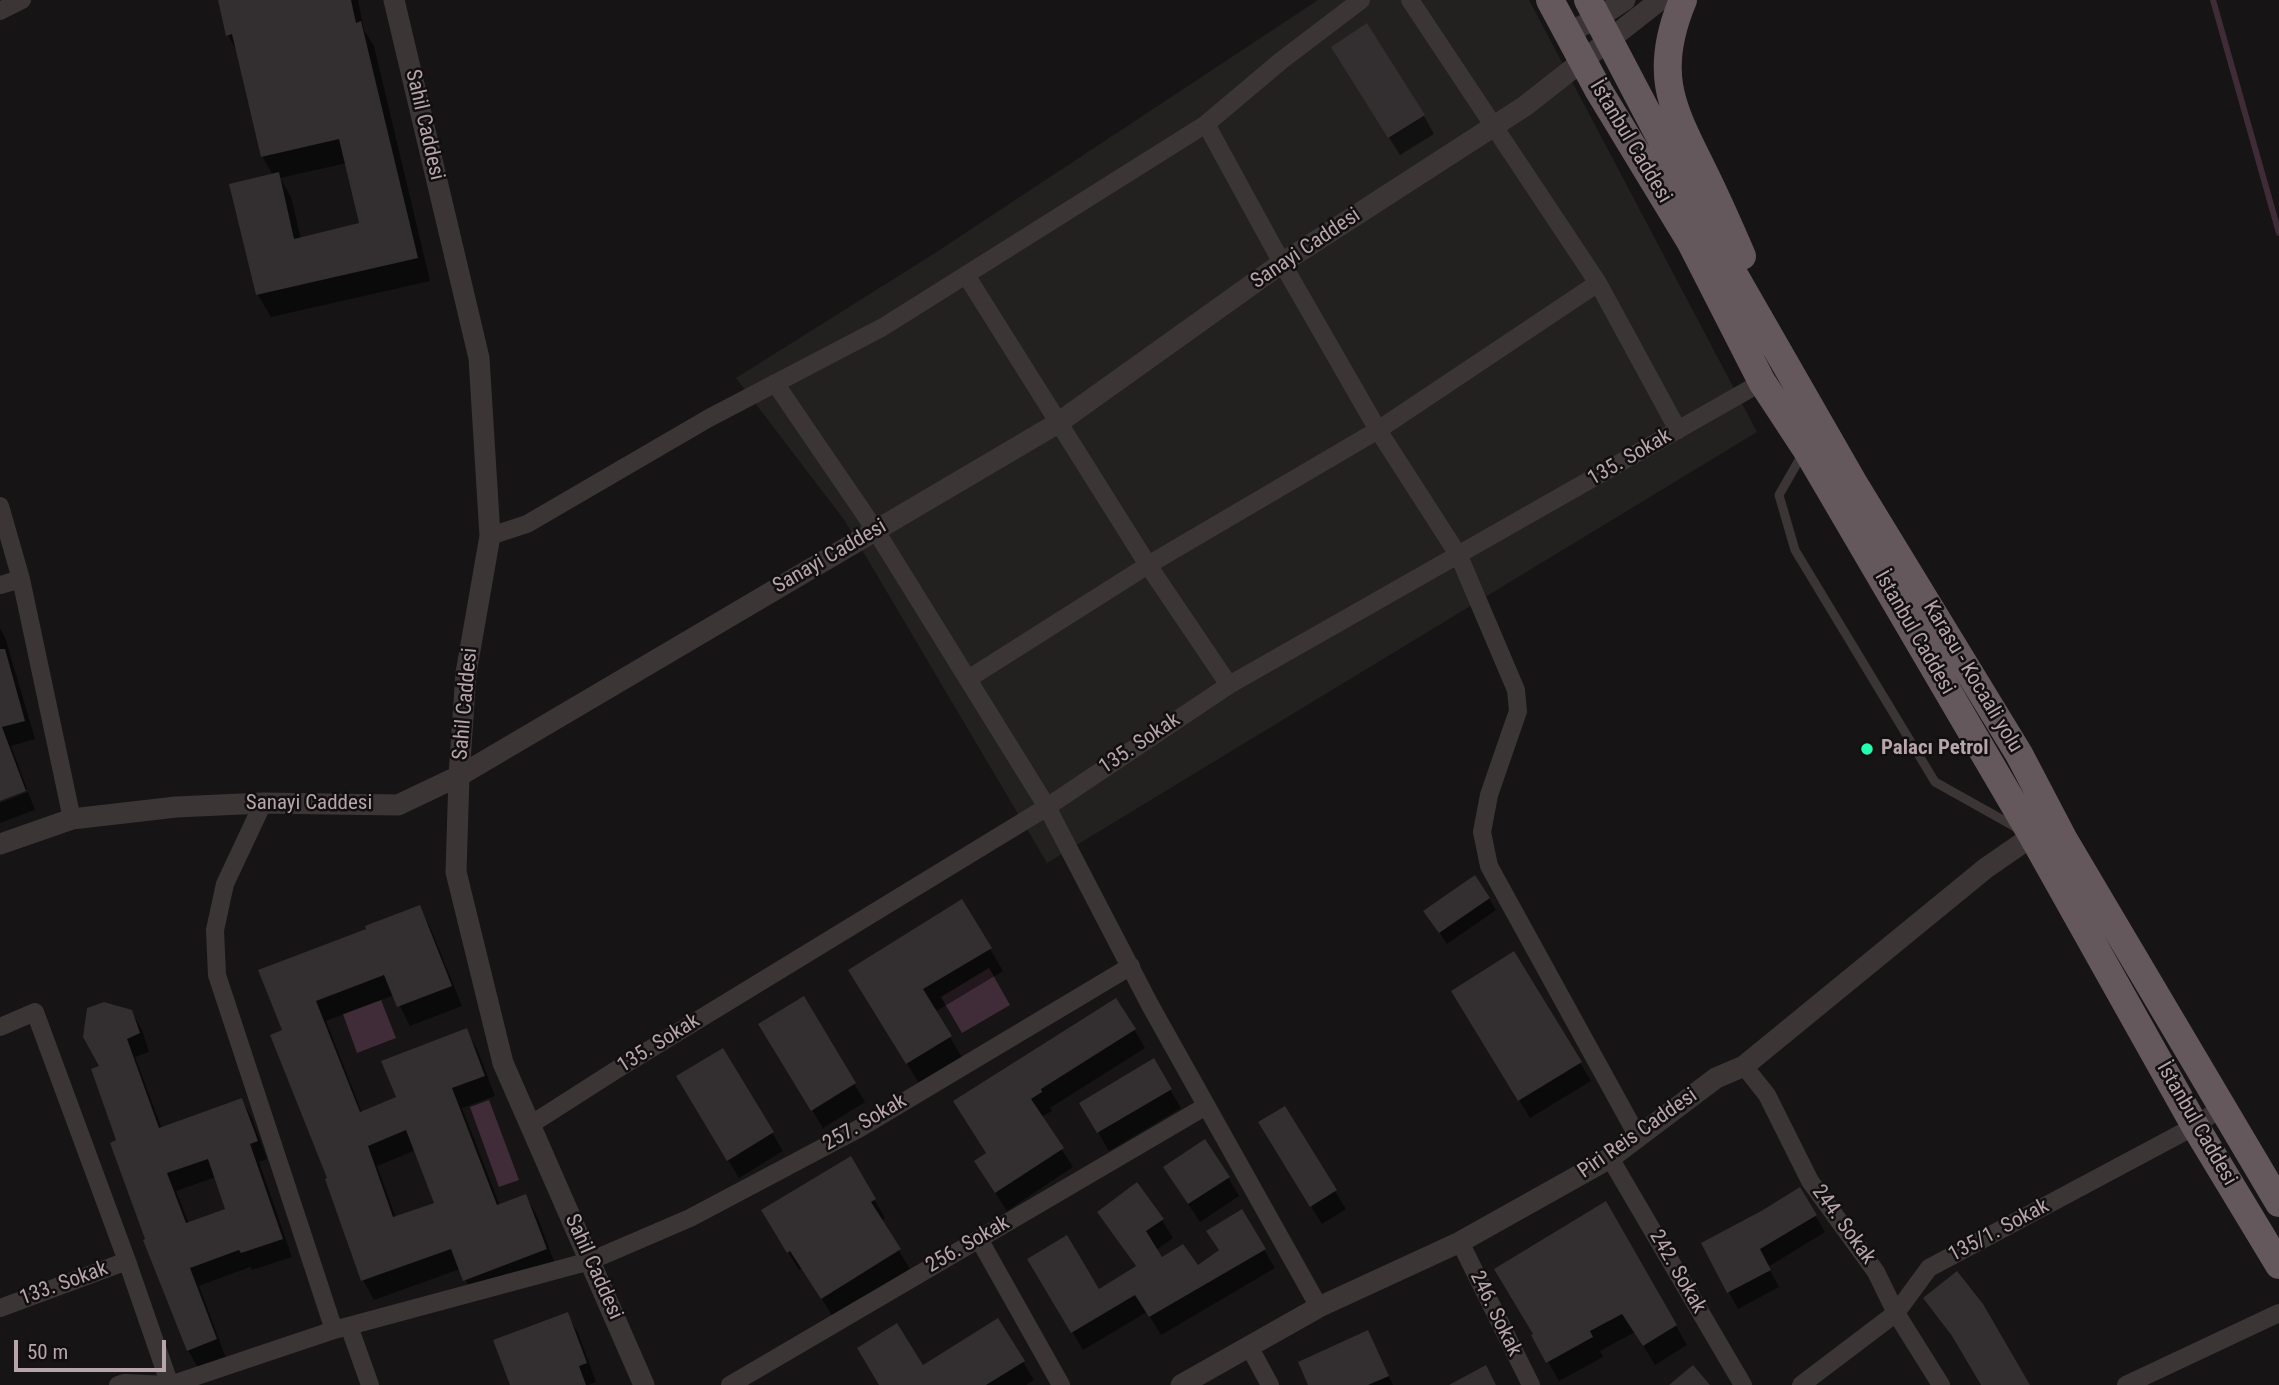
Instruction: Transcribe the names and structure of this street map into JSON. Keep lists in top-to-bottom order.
{
  "streets": {
    "highway": ["İstanbul Caddesi", "Karasu - Kocaali yolu"],
    "street": [
      "Sahil Caddesi",
      "Sanayi Caddesi",
      "135. Sokak",
      "257. Sokak",
      "Piri Reis Caddesi",
      "244. Sokak",
      "135/1. Sokak",
      "256. Sokak",
      "242. Sokak",
      "133. Sokak",
      "246. Sokak"
    ]
  },
  "crossings": [
    ["Sahil Caddesi", "Sanayi Caddesi"],
    ["Sahil Caddesi", "135. Sokak"],
    ["Sahil Caddesi", "257. Sokak"],
    ["İstanbul Caddesi", "Sanayi Caddesi"],
    ["İstanbul Caddesi", "135. Sokak"],
    ["İstanbul Caddesi", "Karasu - Kocaali yolu"],
    ["İstanbul Caddesi", "Piri Reis Caddesi"],
    ["İstanbul Caddesi", "135/1. Sokak"],
    ["Sanayi Caddesi", "Karasu - Kocaali yolu"],
    ["Karasu - Kocaali yolu", "Piri Reis Caddesi"],
    ["Karasu - Kocaali yolu", "135/1. Sokak"],
    ["Piri Reis Caddesi", "244. Sokak"],
    ["Piri Reis Caddesi", "242. Sokak"],
    ["Piri Reis Caddesi", "246. Sokak"],
    ["244. Sokak", "135/1. Sokak"]
  ],
  "places": ["Palacı Petrol"],
  "scale_bar": "50 m"
}
